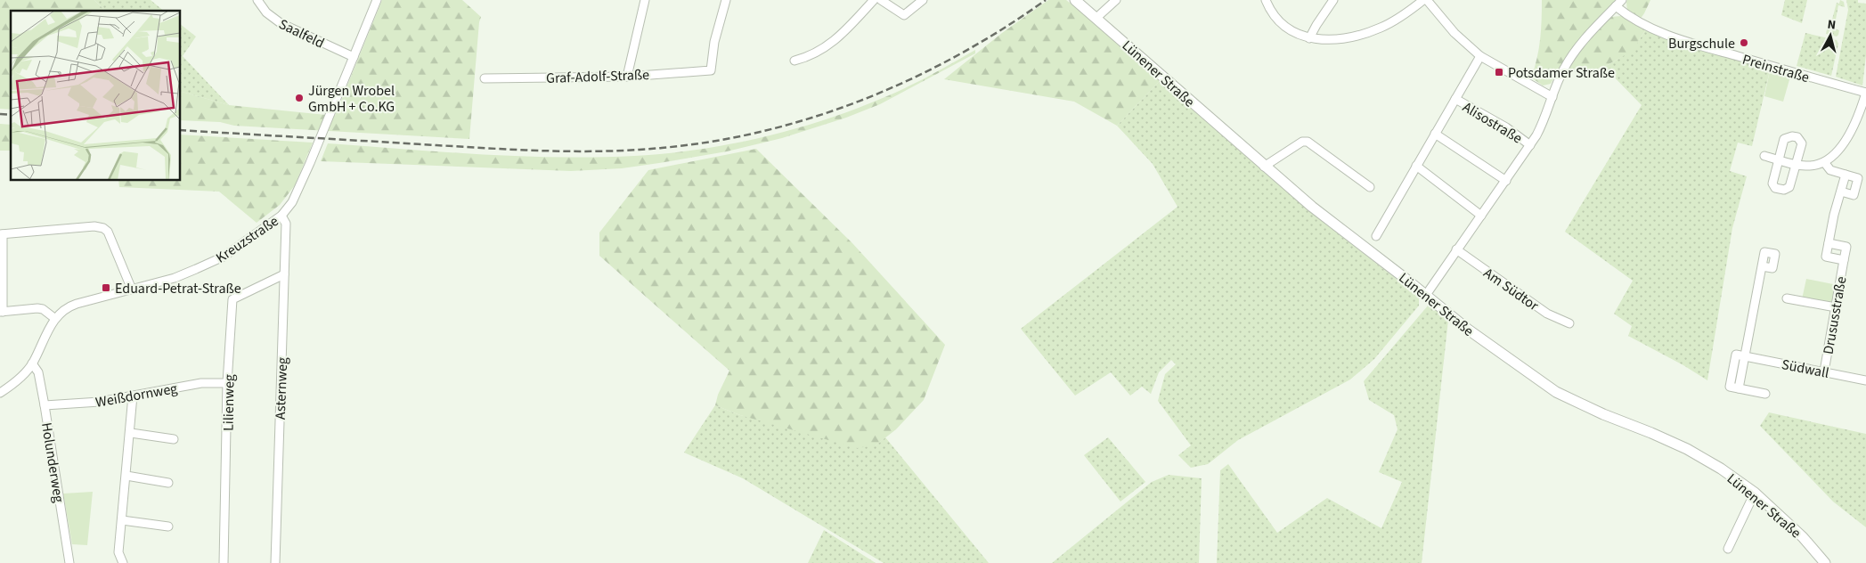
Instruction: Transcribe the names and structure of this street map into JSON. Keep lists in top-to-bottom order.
{
  "streets": {
    "main road": ["Lünener Straße"],
    "street": [
      "Saalfeld",
      "Preinstraße",
      "Graf-Adolf-Straße",
      "Alisostraße",
      "Kreuzstraße",
      "Am Südtor",
      "Drususstraße",
      "Südwall",
      "Asternweg",
      "Weißdornweg",
      "Lilienweg",
      "Holunderweg"
    ]
  },
  "crossings": [
    ["Saalfeld", "Kreuzstraße"],
    ["Preinstraße", "Alisostraße"],
    ["Lünener Straße", "Alisostraße"],
    ["Alisostraße", "Am Südtor"],
    ["Kreuzstraße", "Asternweg"],
    ["Kreuzstraße", "Holunderweg"],
    ["Drususstraße", "Südwall"],
    ["Asternweg", "Lilienweg"],
    ["Weißdornweg", "Lilienweg"],
    ["Weißdornweg", "Holunderweg"]
  ],
  "places": {
    "other": ["Burgschule", "Jürgen Wrobel GmbH + Co.KG"],
    "transit": ["Potsdamer Straße", "Eduard-Petrat-Straße"]
  },
  "north": "top"
}
